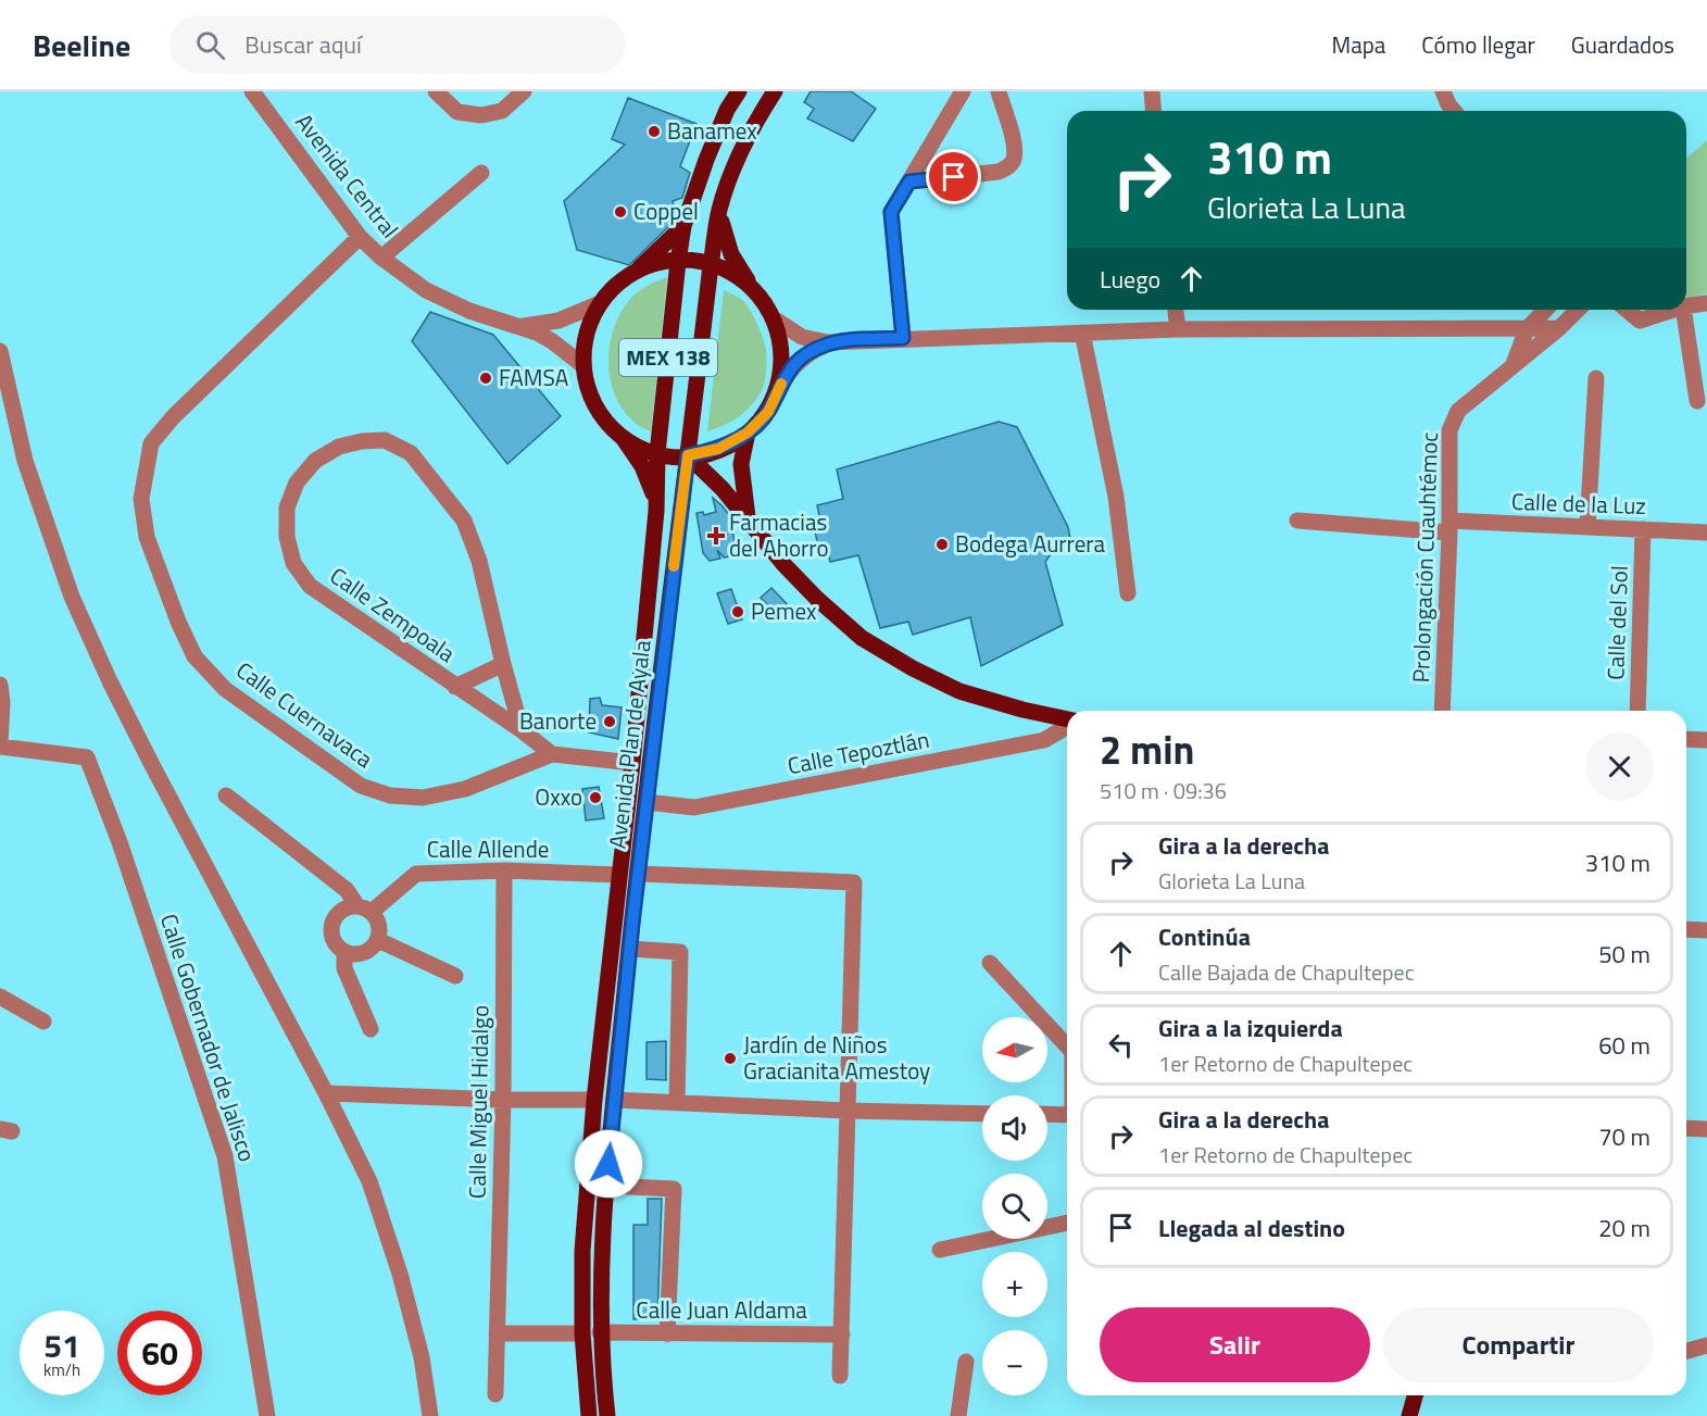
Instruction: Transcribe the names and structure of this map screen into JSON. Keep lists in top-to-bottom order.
{
  "streets": {
    "main road": ["MEX 138", "Avenida Plan de Ayala"],
    "street": [
      "Avenida Central",
      "Calle de la Luz",
      "Prolongación Cuauhtémoc",
      "Calle Zempoala",
      "Calle del Sol",
      "Calle Cuernavaca",
      "Calle Tepoztlán",
      "Calle Allende",
      "Calle Gobernador de Jalisco",
      "Calle Miguel Hidalgo",
      "Calle Juan Aldama"
    ]
  },
  "crossings": [
    ["Avenida Central", "Calle Cuernavaca"],
    ["Calle de la Luz", "Prolongación Cuauhtémoc"],
    ["Calle de la Luz", "Calle del Sol"],
    ["Calle Zempoala", "Calle Cuernavaca"],
    ["Calle Cuernavaca", "Avenida Plan de Ayala"],
    ["Avenida Plan de Ayala", "Calle Tepoztlán"],
    ["Avenida Plan de Ayala", "Calle Allende"],
    ["Avenida Plan de Ayala", "Calle Juan Aldama"],
    ["Calle Allende", "Calle Miguel Hidalgo"]
  ],
  "places": {
    "other": [
      "Banamex",
      "Coppel",
      "FAMSA",
      "Bodega Aurrera",
      "Pemex",
      "Banorte",
      "Oxxo",
      "Jardín de Niños Gracianita Amestoy"
    ],
    "health": ["Farmacias del Ahorro"]
  },
  "north": "left",
  "page": {
    "header": "Beeline",
    "search": "Buscar aquí",
    "nav": ["Mapa", "Cómo llegar", "Guardados"],
    "turn": ["310 m", "Glorieta La Luna"],
    "then": "Luego",
    "heading": ["2 min", "510 m · 09:36"],
    "list": [
      {
        "name": "Gira a la derecha",
        "note": "Glorieta La Luna",
        "value": "310 m"
      },
      {
        "name": "Continúa",
        "note": "Calle Bajada de Chapultepec",
        "value": "50 m"
      },
      {
        "name": "Gira a la izquierda",
        "note": "1er Retorno de Chapultepec",
        "value": "60 m"
      },
      {
        "name": "Gira a la derecha",
        "note": "1er Retorno de Chapultepec",
        "value": "70 m"
      },
      {
        "name": "Llegada al destino",
        "value": "20 m"
      }
    ],
    "map_buttons": ["+", "−"],
    "buttons": ["Salir", "Compartir"],
    "speed": "51 km/h",
    "limit": "60"
  }
}
